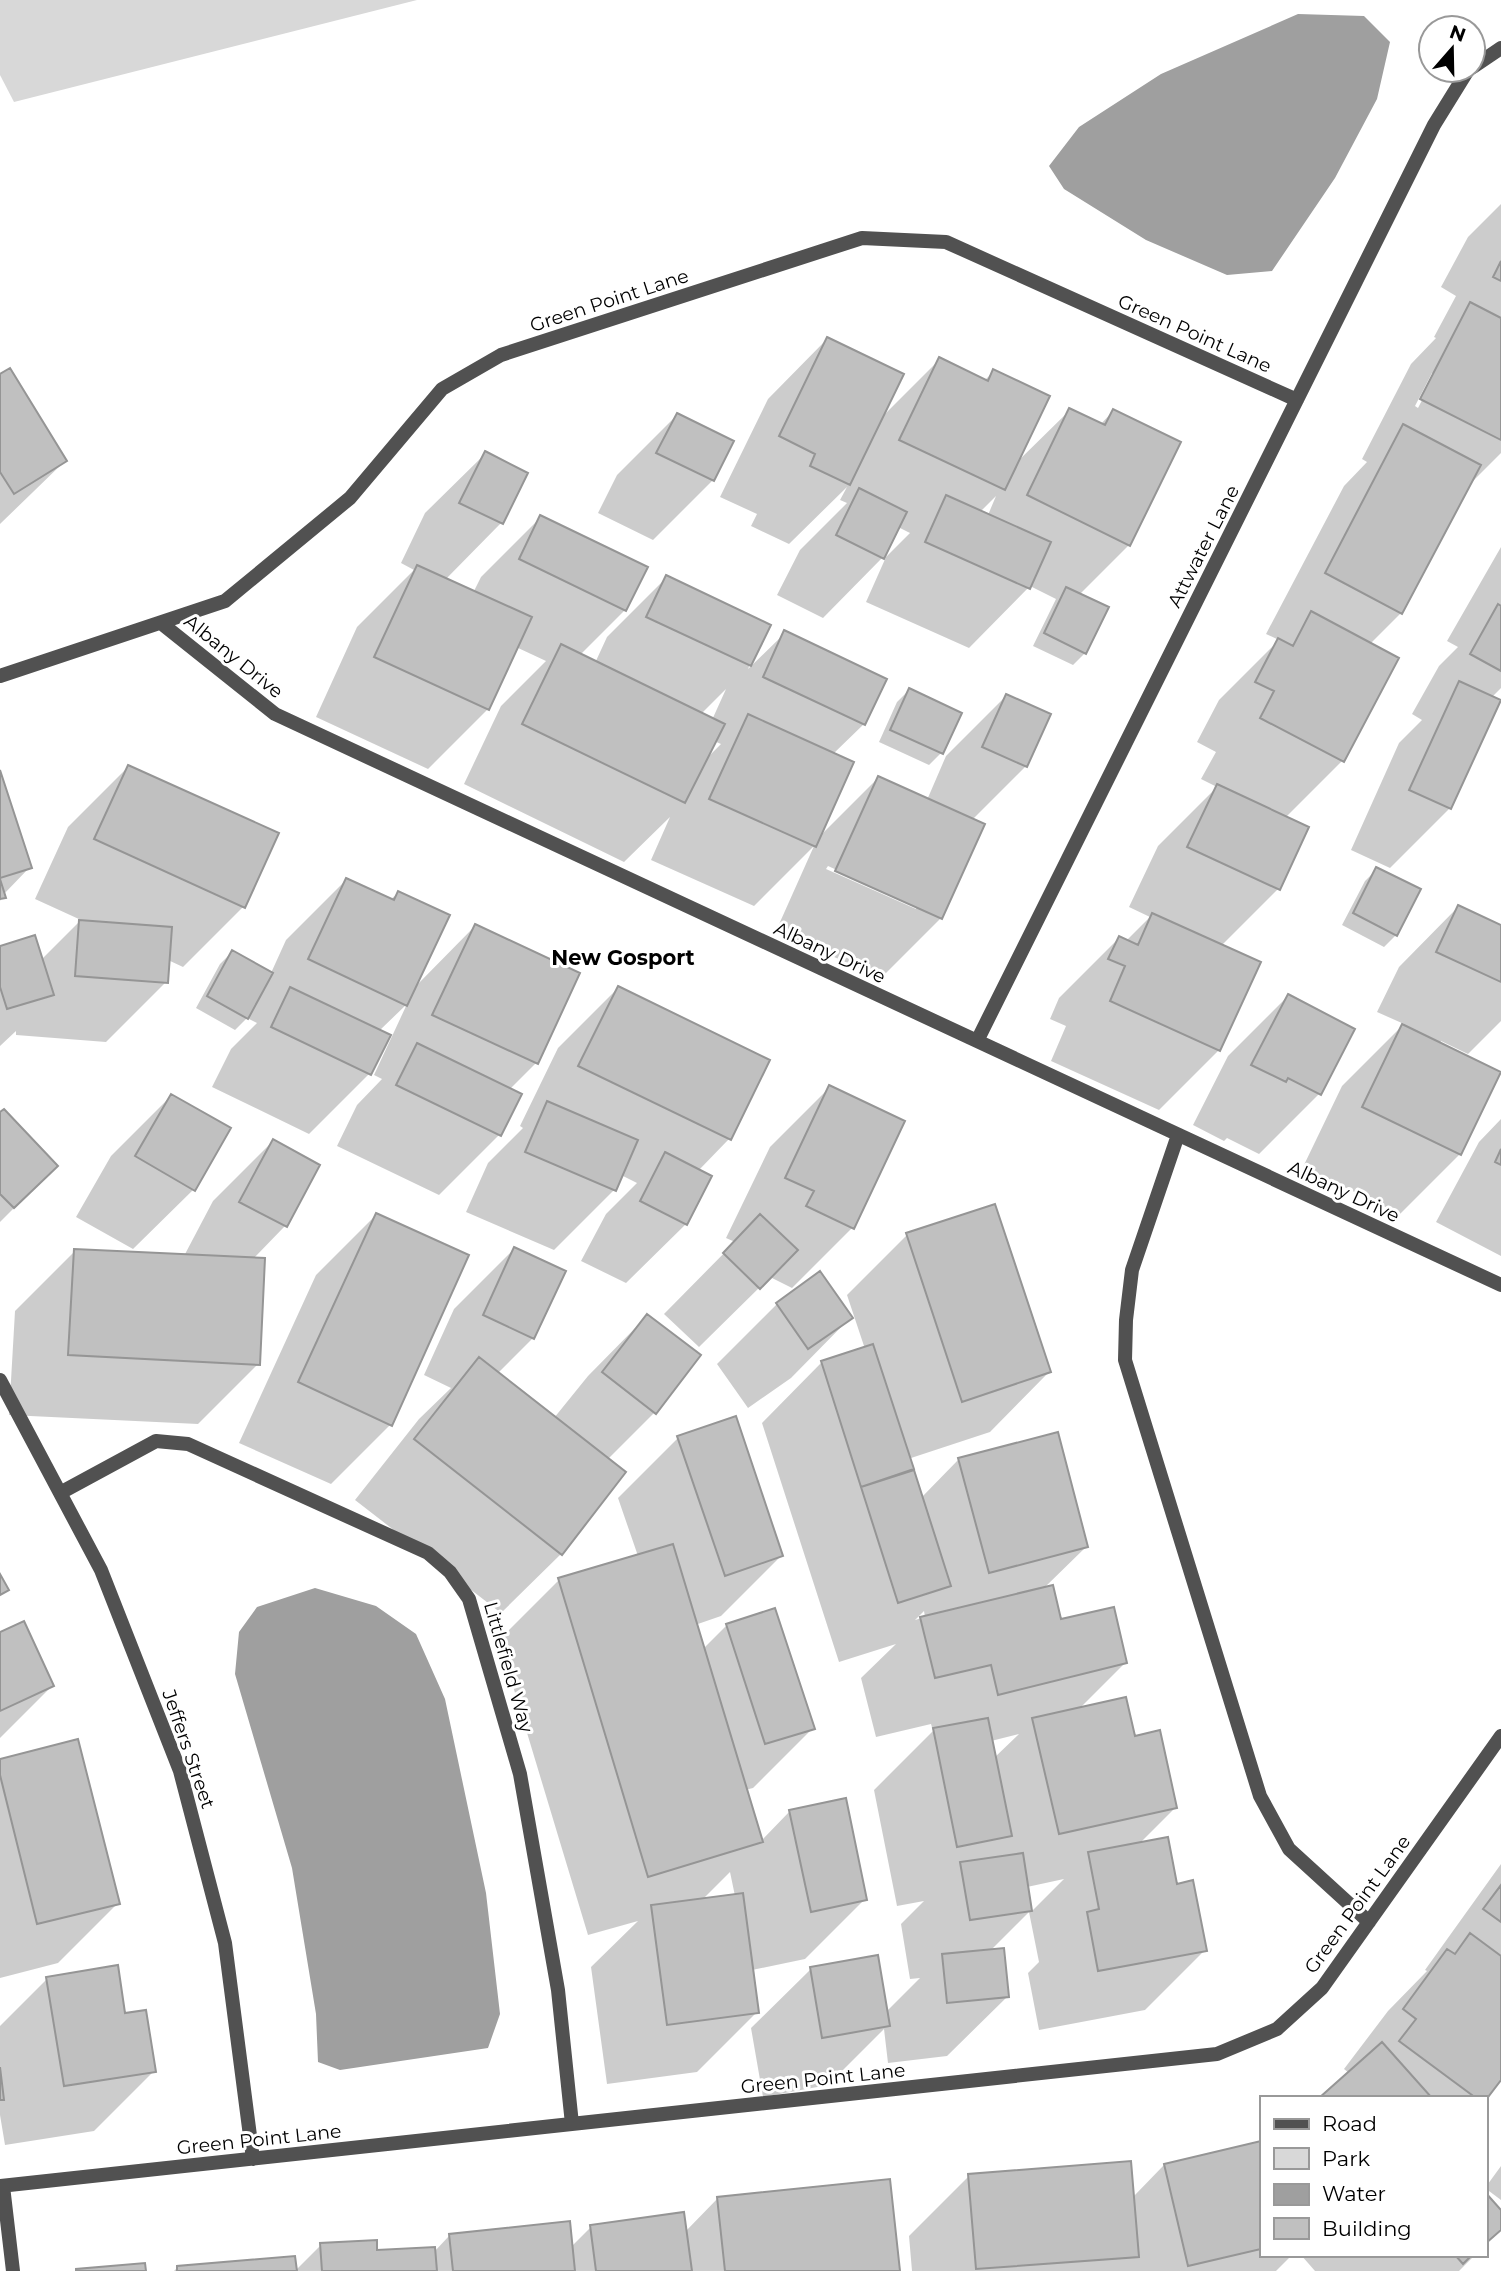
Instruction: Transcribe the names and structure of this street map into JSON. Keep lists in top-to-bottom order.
{
  "streets": {
    "street": [
      "Green Point Lane",
      "Attwater Lane",
      "Albany Drive",
      "Littlefield Way",
      "Jeffers Street"
    ]
  },
  "crossings": [
    ["Green Point Lane", "Attwater Lane"],
    ["Green Point Lane", "Albany Drive"],
    ["Green Point Lane", "Littlefield Way"],
    ["Green Point Lane", "Jeffers Street"],
    ["Attwater Lane", "Albany Drive"],
    ["Littlefield Way", "Jeffers Street"]
  ],
  "districts": ["New Gosport"],
  "legend": [
    "Road",
    "Park",
    "Water",
    "Building"
  ],
  "north": "top"
}
